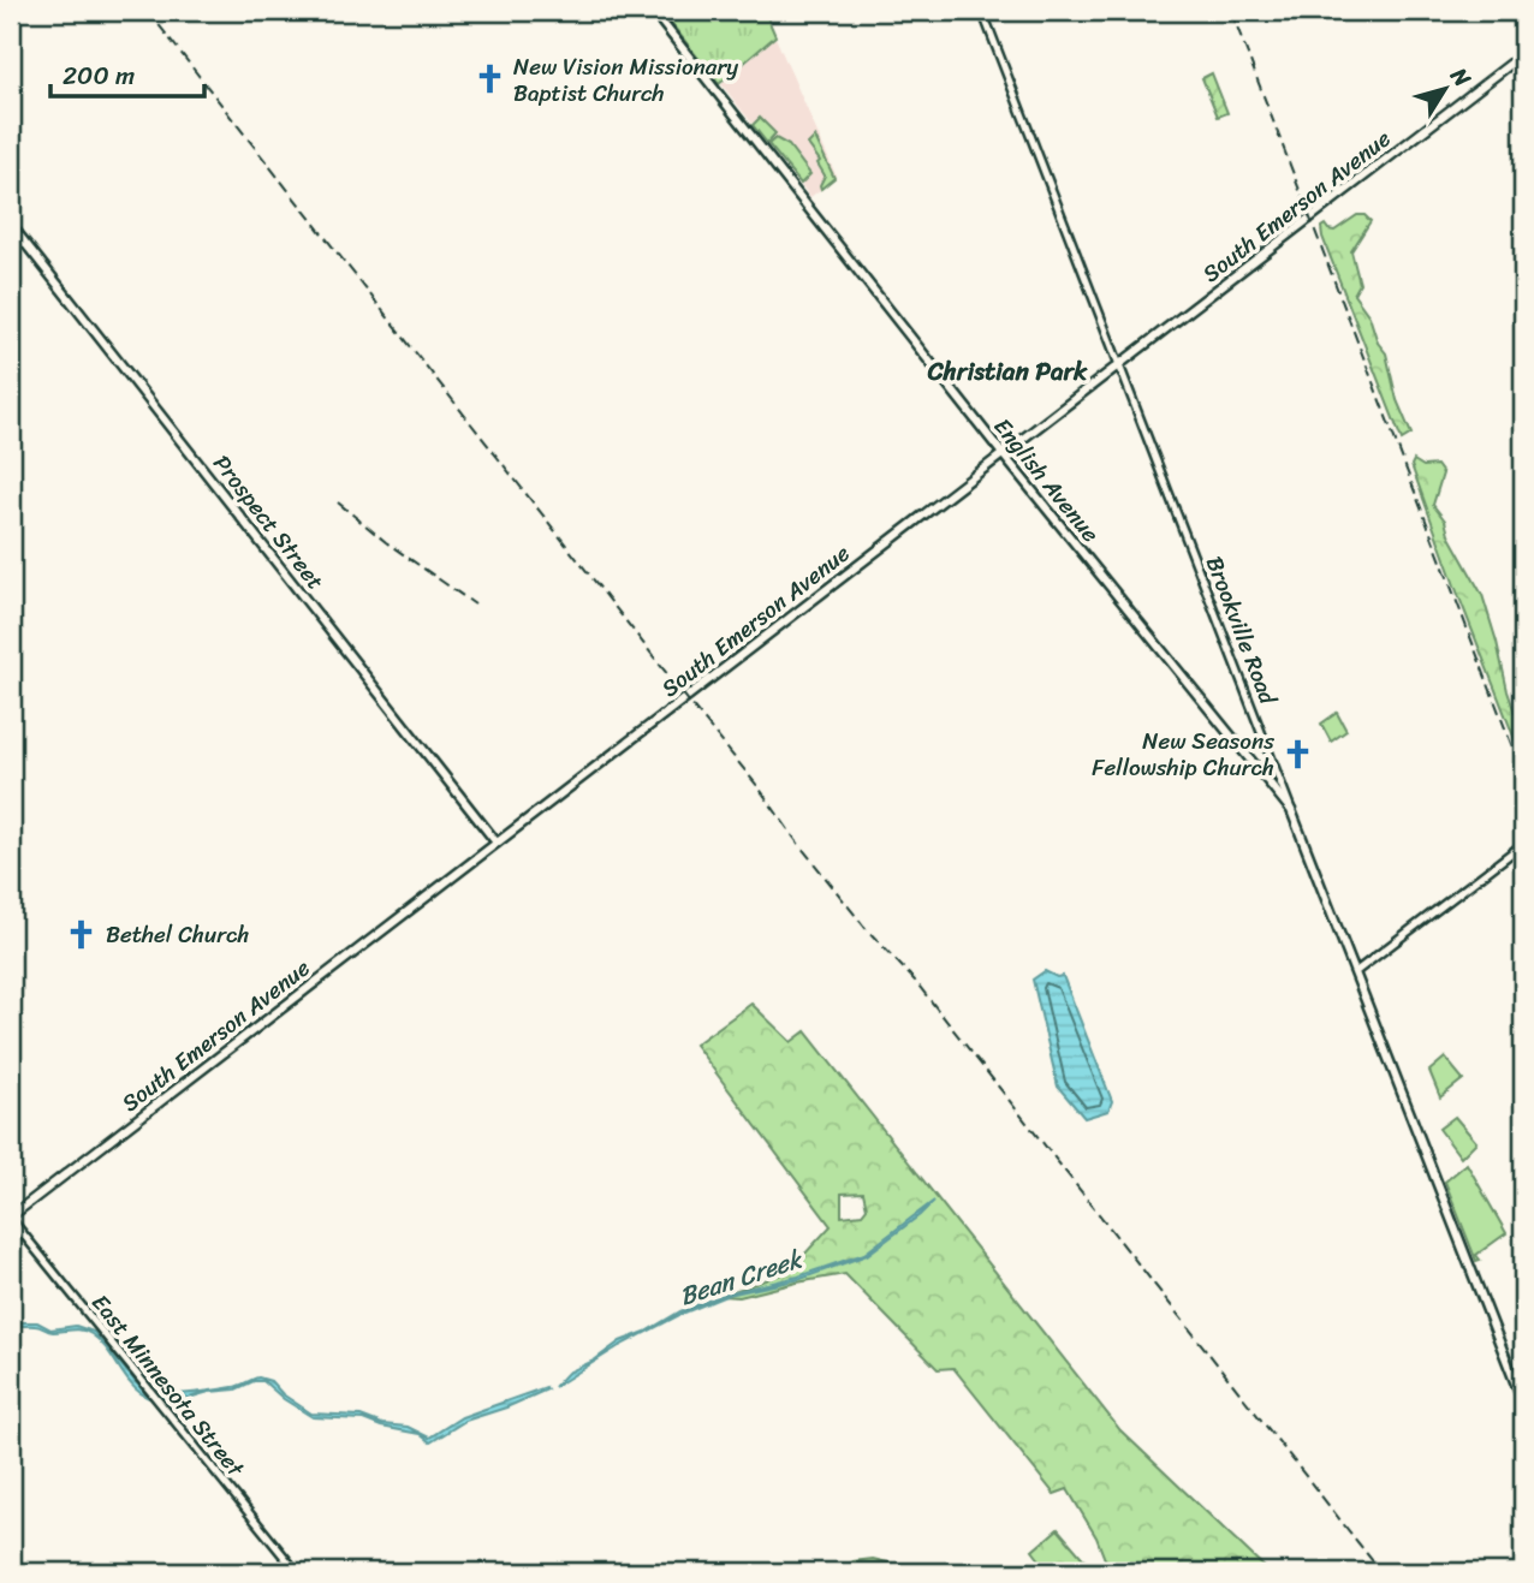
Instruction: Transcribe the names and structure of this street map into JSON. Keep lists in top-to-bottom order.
{
  "streets": {
    "main road": [
      "South Emerson Avenue",
      "English Avenue",
      "Prospect Street",
      "Brookville Road"
    ],
    "street": ["East Minnesota Street"]
  },
  "crossings": [
    ["South Emerson Avenue", "English Avenue"],
    ["South Emerson Avenue", "Prospect Street"],
    ["South Emerson Avenue", "Brookville Road"],
    ["South Emerson Avenue", "East Minnesota Street"],
    ["English Avenue", "Brookville Road"]
  ],
  "districts": ["Christian Park"],
  "water": ["Bean Creek"],
  "places": {
    "church": ["New Vision Missionary Baptist Church", "New Seasons Fellowship Church", "Bethel Church"]
  },
  "scale_bar": "200 m",
  "north": "top right"
}
